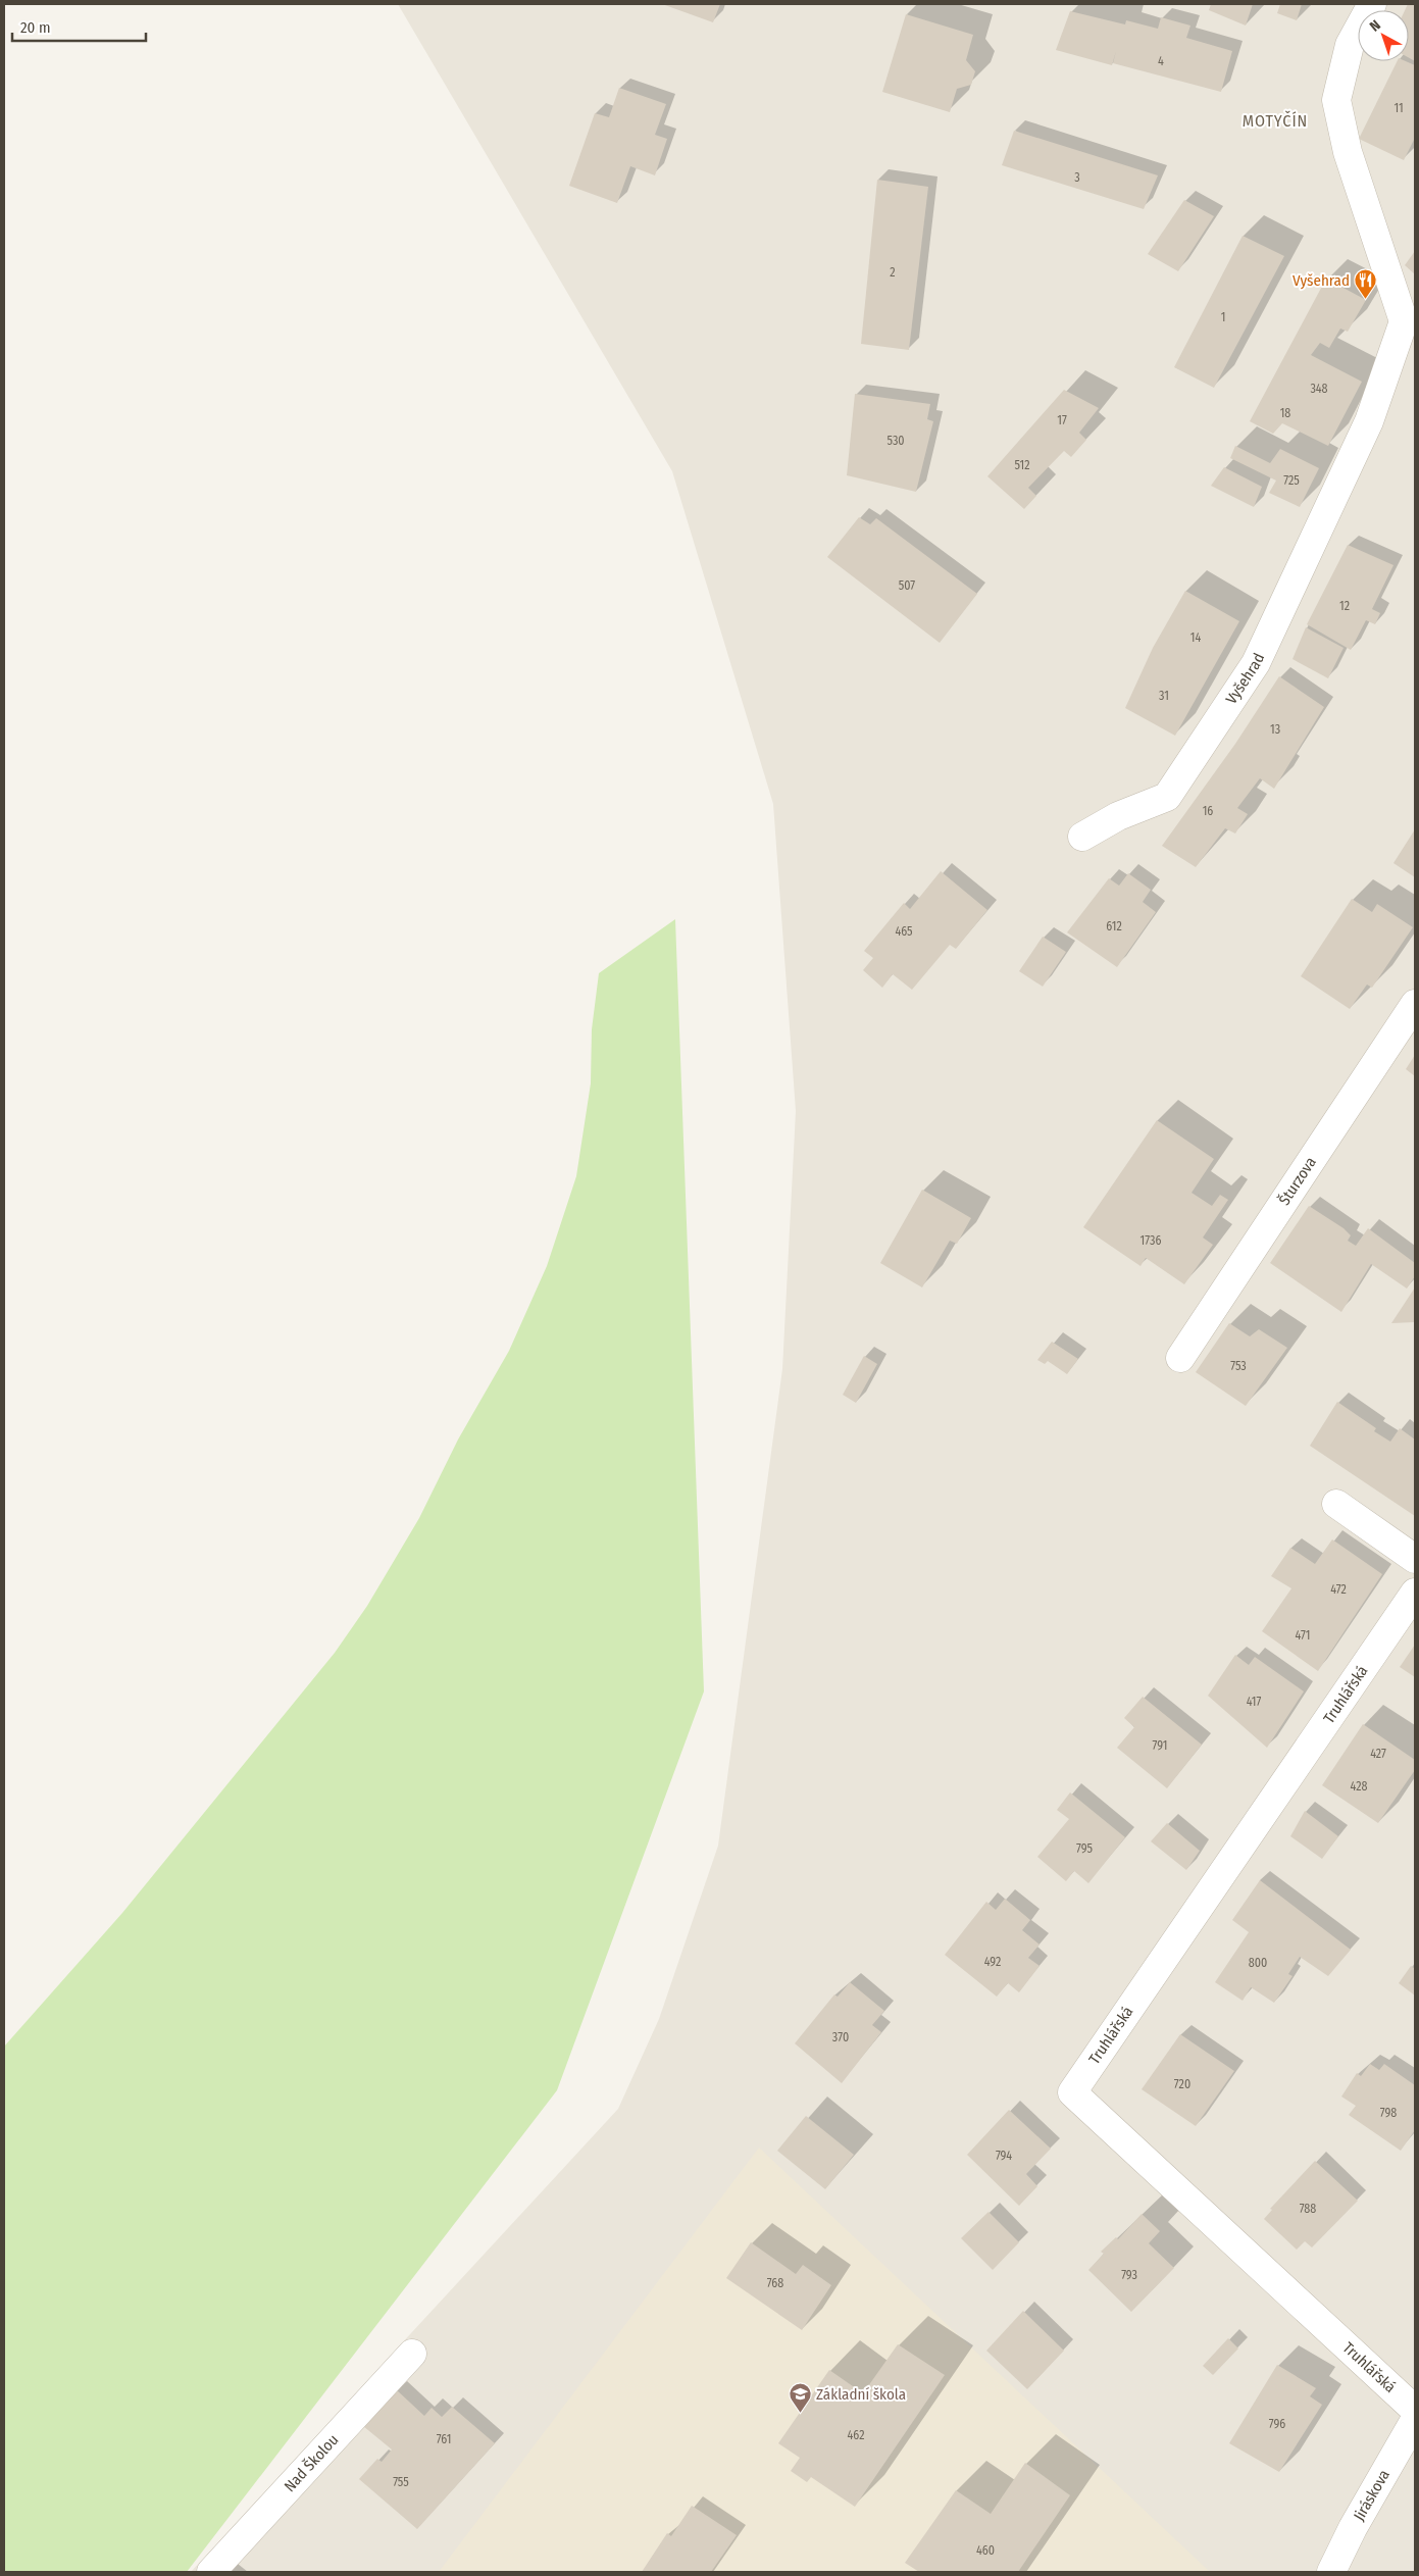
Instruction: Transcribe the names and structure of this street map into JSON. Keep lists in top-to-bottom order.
{
  "streets": {
    "street": [
      "Vyšehrad",
      "Šturzova",
      "Truhlářská",
      "Nad Školou",
      "Jiráskova"
    ]
  },
  "districts": ["MOTYČÍN"],
  "places": {
    "restaurant": ["Vyšehrad"],
    "school or university": ["Základní škola"]
  },
  "house_numbers": [
    "4",
    "11",
    "3",
    "2",
    "1",
    "348",
    "18",
    "17",
    "530",
    "512",
    "725",
    "507",
    "12",
    "14",
    "31",
    "13",
    "16",
    "612",
    "465",
    "1736",
    "753",
    "472",
    "471",
    "417",
    "791",
    "427",
    "428",
    "795",
    "492",
    "800",
    "370",
    "720",
    "798",
    "794",
    "788",
    "793",
    "768",
    "796",
    "462",
    "761",
    "755",
    "460"
  ],
  "scale_bar": "20 m",
  "north": "top left"
}
